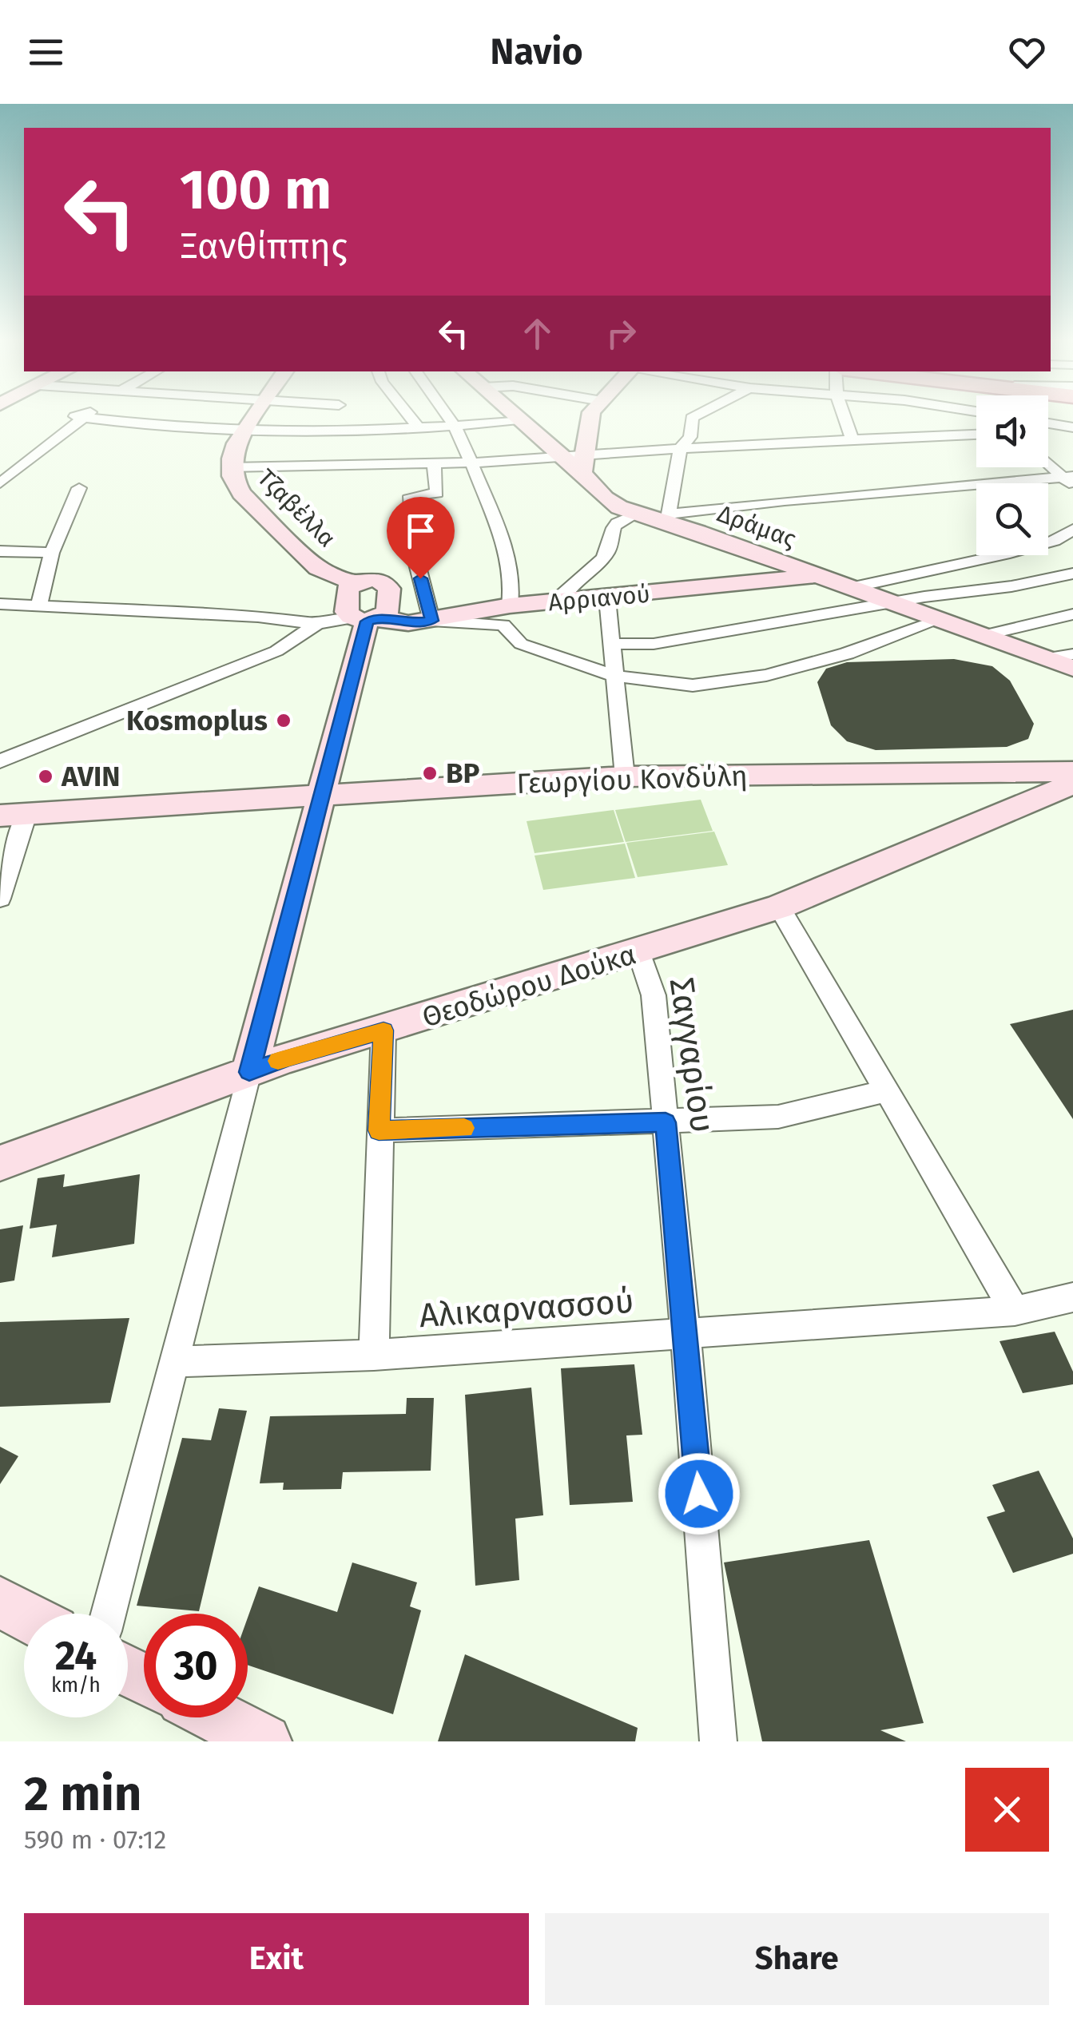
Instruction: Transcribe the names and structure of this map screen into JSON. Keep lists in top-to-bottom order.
{
  "streets": {
    "street": [
      "Τζαβέλλα",
      "Δράμας",
      "Αρριανού",
      "Γεωργίου Κονδύλη",
      "Θεοδώρου Δούκα",
      "Σαγγαρίου",
      "Αλικαρνασσού"
    ]
  },
  "crossings": [
    ["Τζαβέλλα", "Αρριανού"],
    ["Δράμας", "Αρριανού"],
    ["Γεωργίου Κονδύλη", "Θεοδώρου Δούκα"],
    ["Θεοδώρου Δούκα", "Σαγγαρίου"],
    ["Σαγγαρίου", "Αλικαρνασσού"]
  ],
  "places": ["Kosmoplus", "BP", "AVIN"],
  "page": {
    "header": "Navio",
    "turn": ["100 m", "Ξανθίππης"],
    "speed": "24 km/h",
    "limit": "30",
    "heading": ["2 min", "590 m · 07:12"],
    "buttons": ["Exit", "Share"]
  }
}
